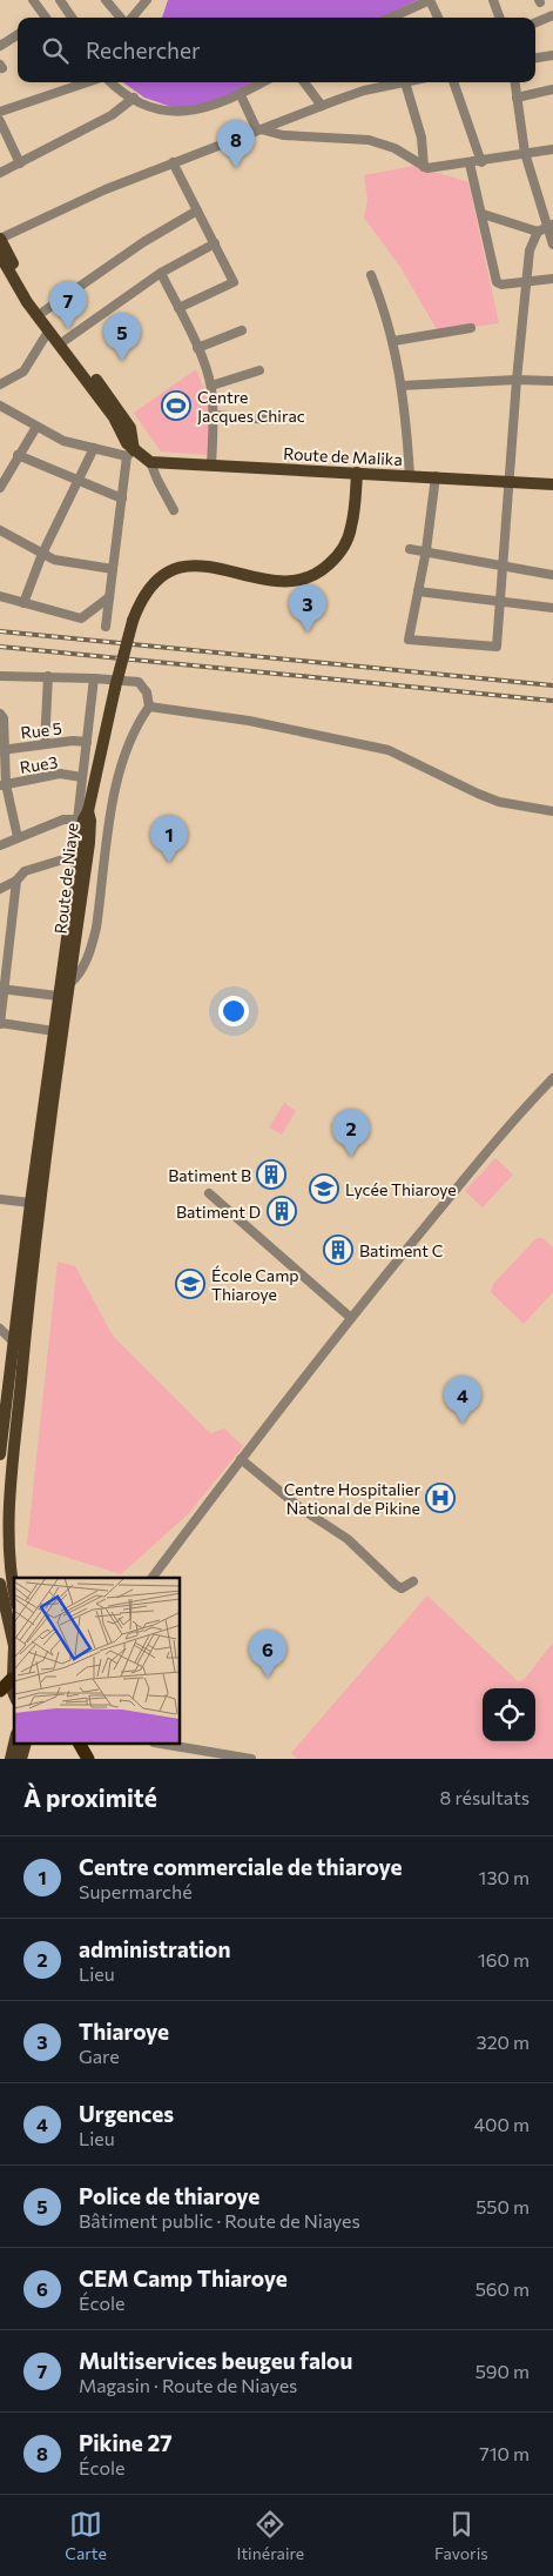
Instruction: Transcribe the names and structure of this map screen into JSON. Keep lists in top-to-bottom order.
{
  "streets": {
    "main road": ["Route de Malika", "Route de Niaye"],
    "street": ["Rue 5", "Rue3"]
  },
  "places": {
    "sports": ["Centre Jacques Chirac"],
    "building": ["Batiment B", "Batiment D", "Batiment C"],
    "school or university": ["Lycée Thiaroye", "École Camp Thiaroye"],
    "hospital": ["Centre Hospitalier National de Pikine"]
  },
  "page": {
    "search": "Rechercher",
    "pins": [
      "8",
      "7",
      "5",
      "3",
      "1",
      "2",
      "4",
      "6"
    ],
    "heading": ["À proximité", "8 résultats"],
    "list": [
      {
        "mark": "1",
        "name": "Centre commerciale de thiaroye",
        "note": "Supermarché",
        "value": "130 m"
      },
      {
        "mark": "2",
        "name": "administration",
        "note": "Lieu",
        "value": "160 m"
      },
      {
        "mark": "3",
        "name": "Thiaroye",
        "note": "Gare",
        "value": "320 m"
      },
      {
        "mark": "4",
        "name": "Urgences",
        "note": "Lieu",
        "value": "400 m"
      },
      {
        "mark": "5",
        "name": "Police de thiaroye",
        "note": "Bâtiment public · Route de Niayes",
        "value": "550 m"
      },
      {
        "mark": "6",
        "name": "CEM Camp Thiaroye",
        "note": "École",
        "value": "560 m"
      },
      {
        "mark": "7",
        "name": "Multiservices beugeu falou",
        "note": "Magasin · Route de Niayes",
        "value": "590 m"
      },
      {
        "mark": "8",
        "name": "Pikine 27",
        "note": "École",
        "value": "710 m"
      }
    ],
    "nav": ["Carte", "Itinéraire", "Favoris"]
  }
}
